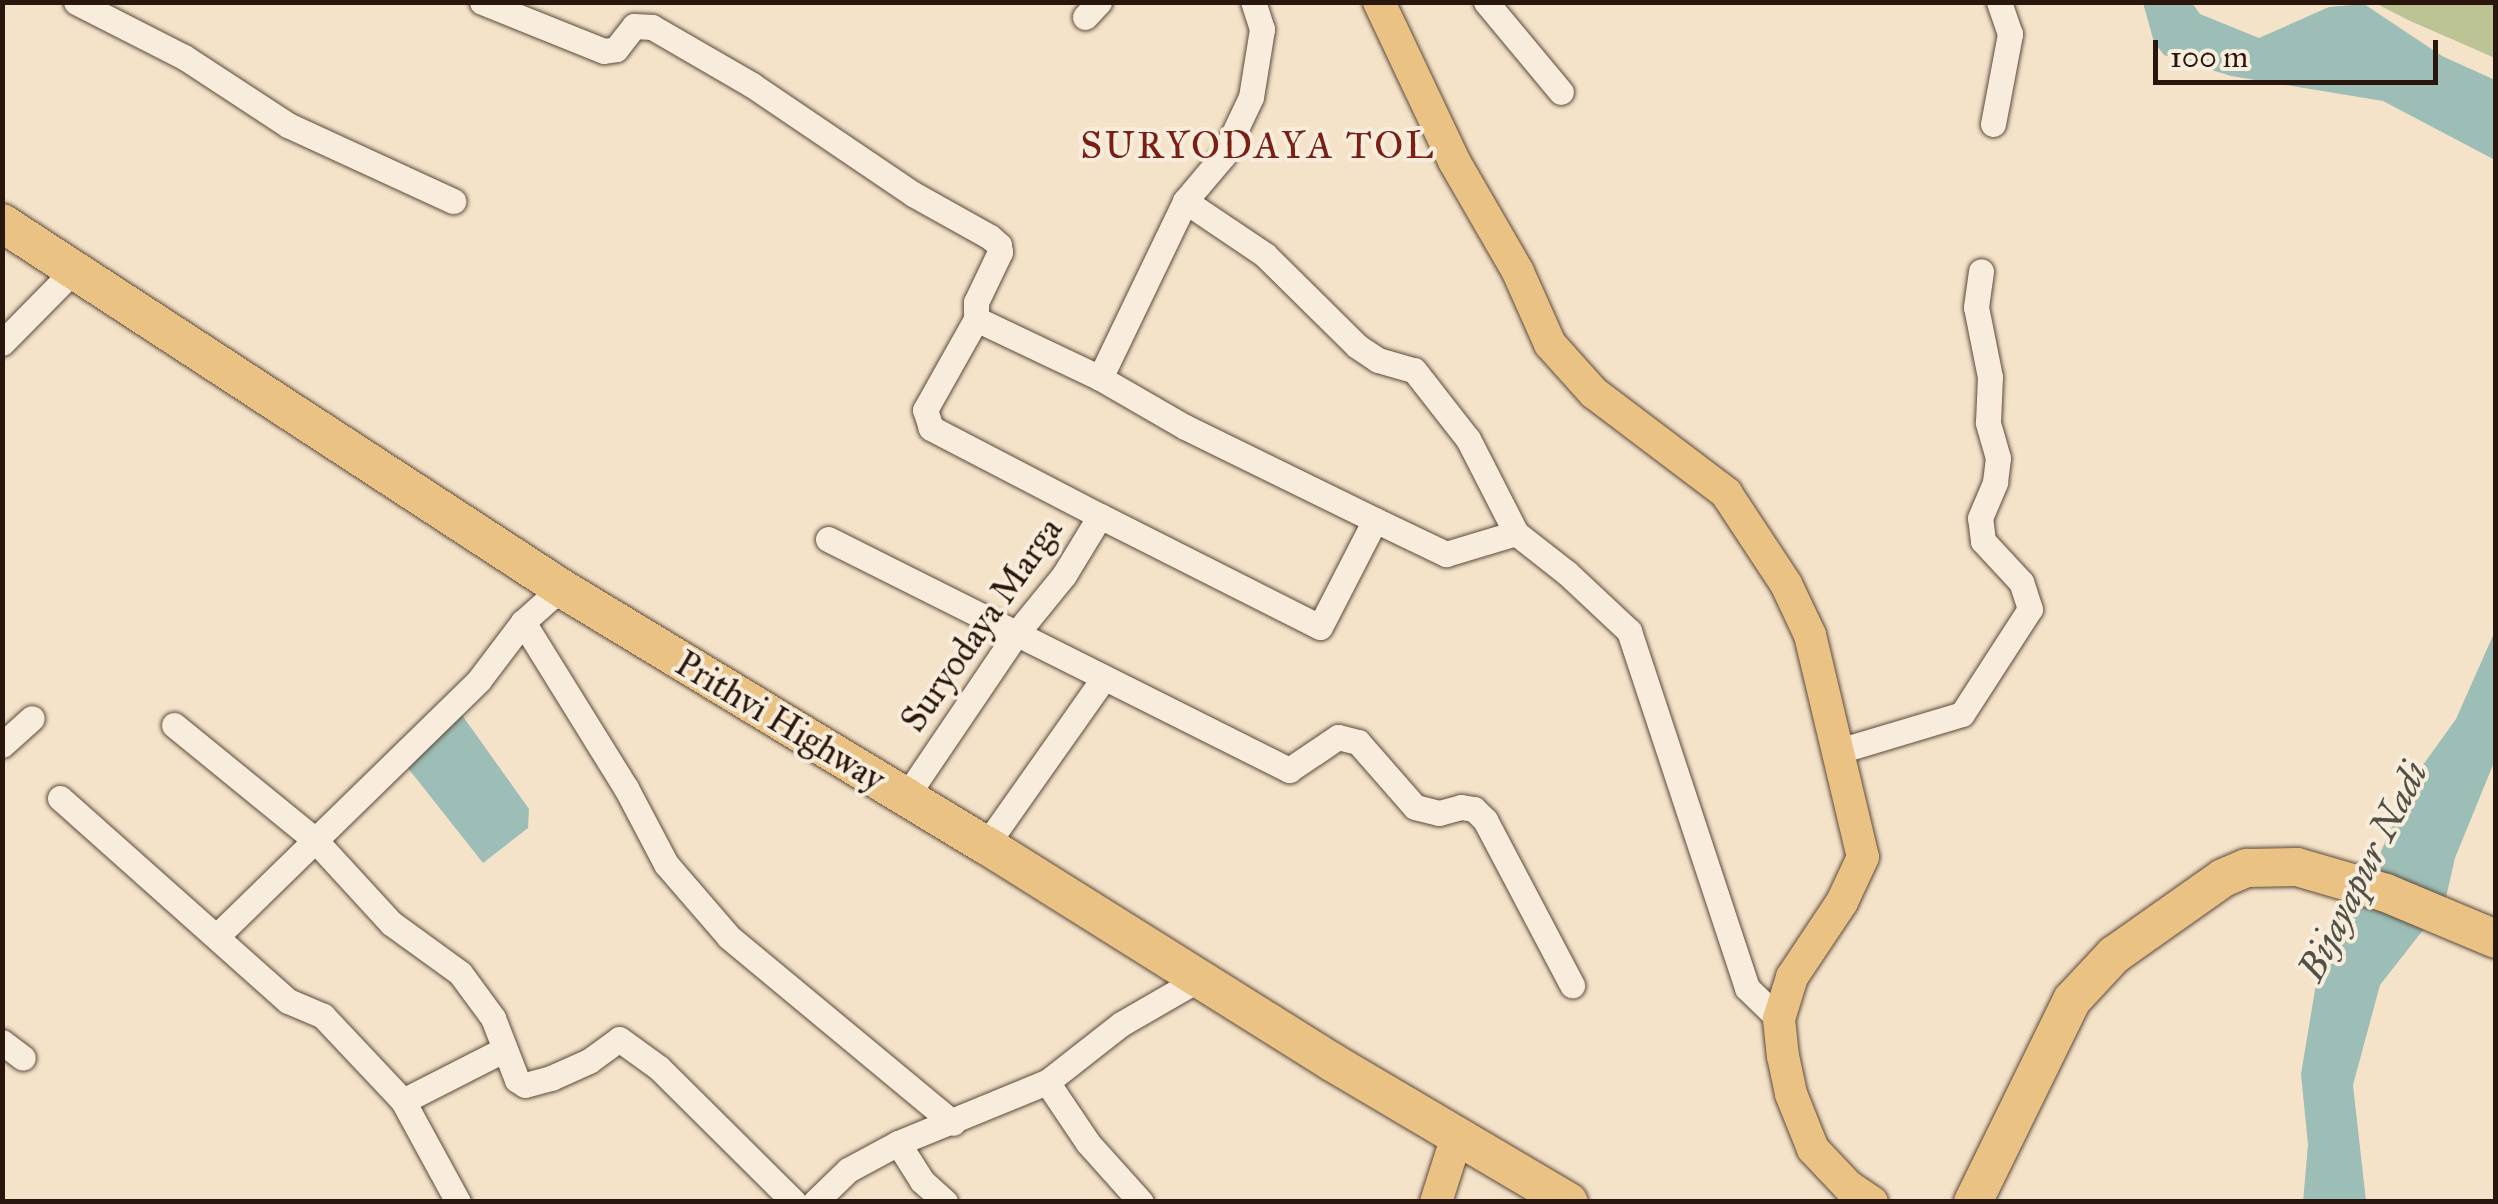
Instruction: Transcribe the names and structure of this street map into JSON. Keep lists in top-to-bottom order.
{
  "streets": {
    "highway": ["Prithvi Highway"],
    "street": ["Suryodaya Marga"]
  },
  "crossings": [
    ["Suryodaya Marga", "Prithvi Highway"]
  ],
  "districts": ["SURYODAYA TOL"],
  "water": ["Bijayapur Nadi"],
  "scale_bar": "100 m"
}
